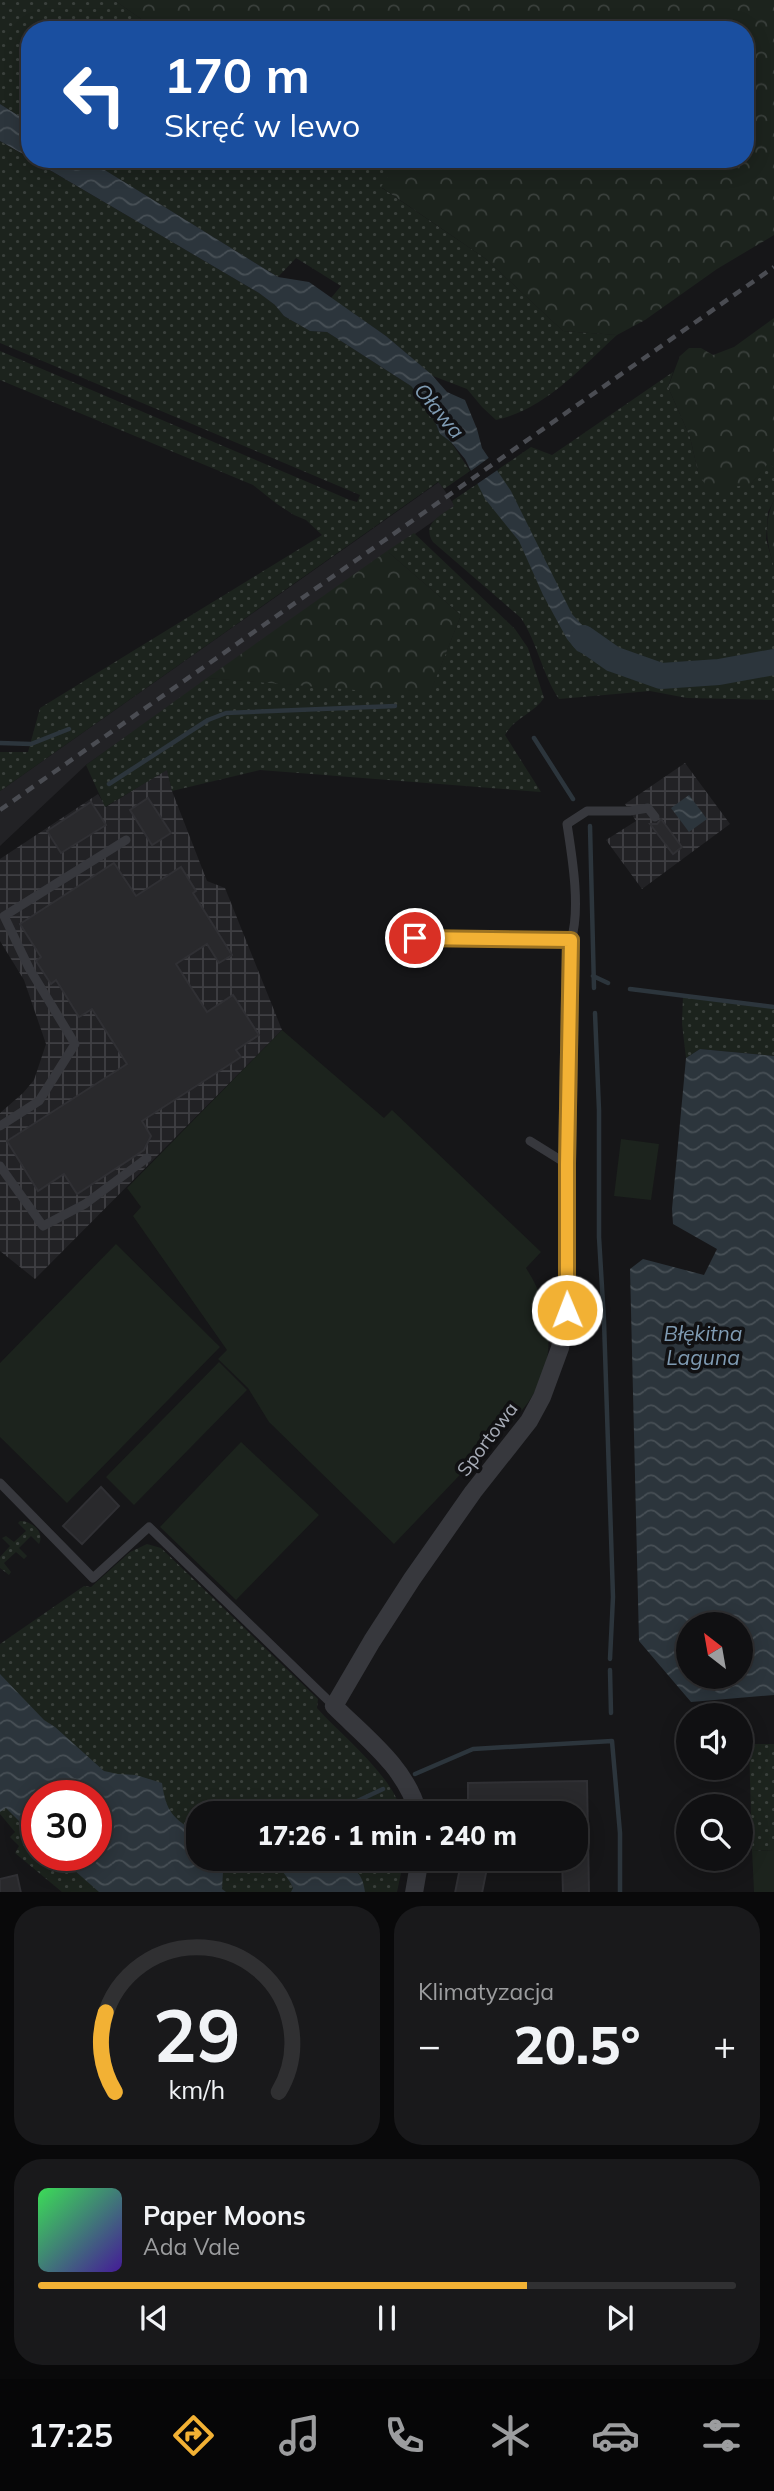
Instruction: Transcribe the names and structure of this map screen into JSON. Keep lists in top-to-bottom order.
{
  "streets": {
    "street": ["Sportowa"]
  },
  "water": ["Oława", "Błękitna Laguna"],
  "north": "top left",
  "page": {
    "turn": ["170 m", "Skręć w lewo"],
    "limit": "30",
    "trip": "17:26 · 1 min · 240 m",
    "tile": "Klimatyzacja",
    "heat": ["−", "20.5°", "+"],
    "song": ["Paper Moons", "Ada Vale"],
    "tabs": "17:25",
    "gauge": ["29", "km/h"]
  }
}
